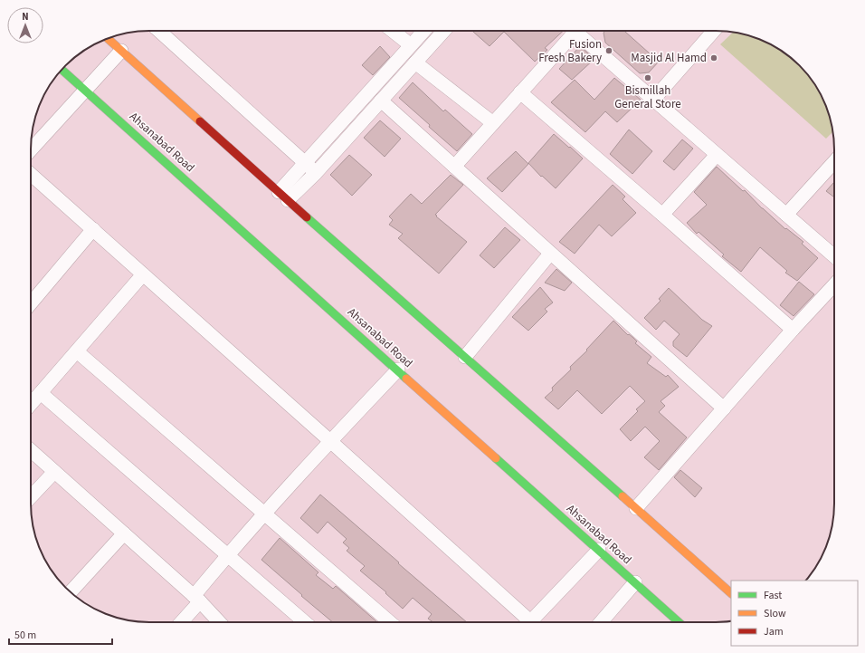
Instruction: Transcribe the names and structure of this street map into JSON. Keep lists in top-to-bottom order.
{
  "streets": {
    "main road": ["Ahsanabad Road"]
  },
  "places": ["Fusion Fresh Bakery", "Masjid Al Hamd", "Bismillah General Store"],
  "legend": ["Fast", "Slow", "Jam"],
  "scale_bar": "50 m",
  "north": "top"
}
